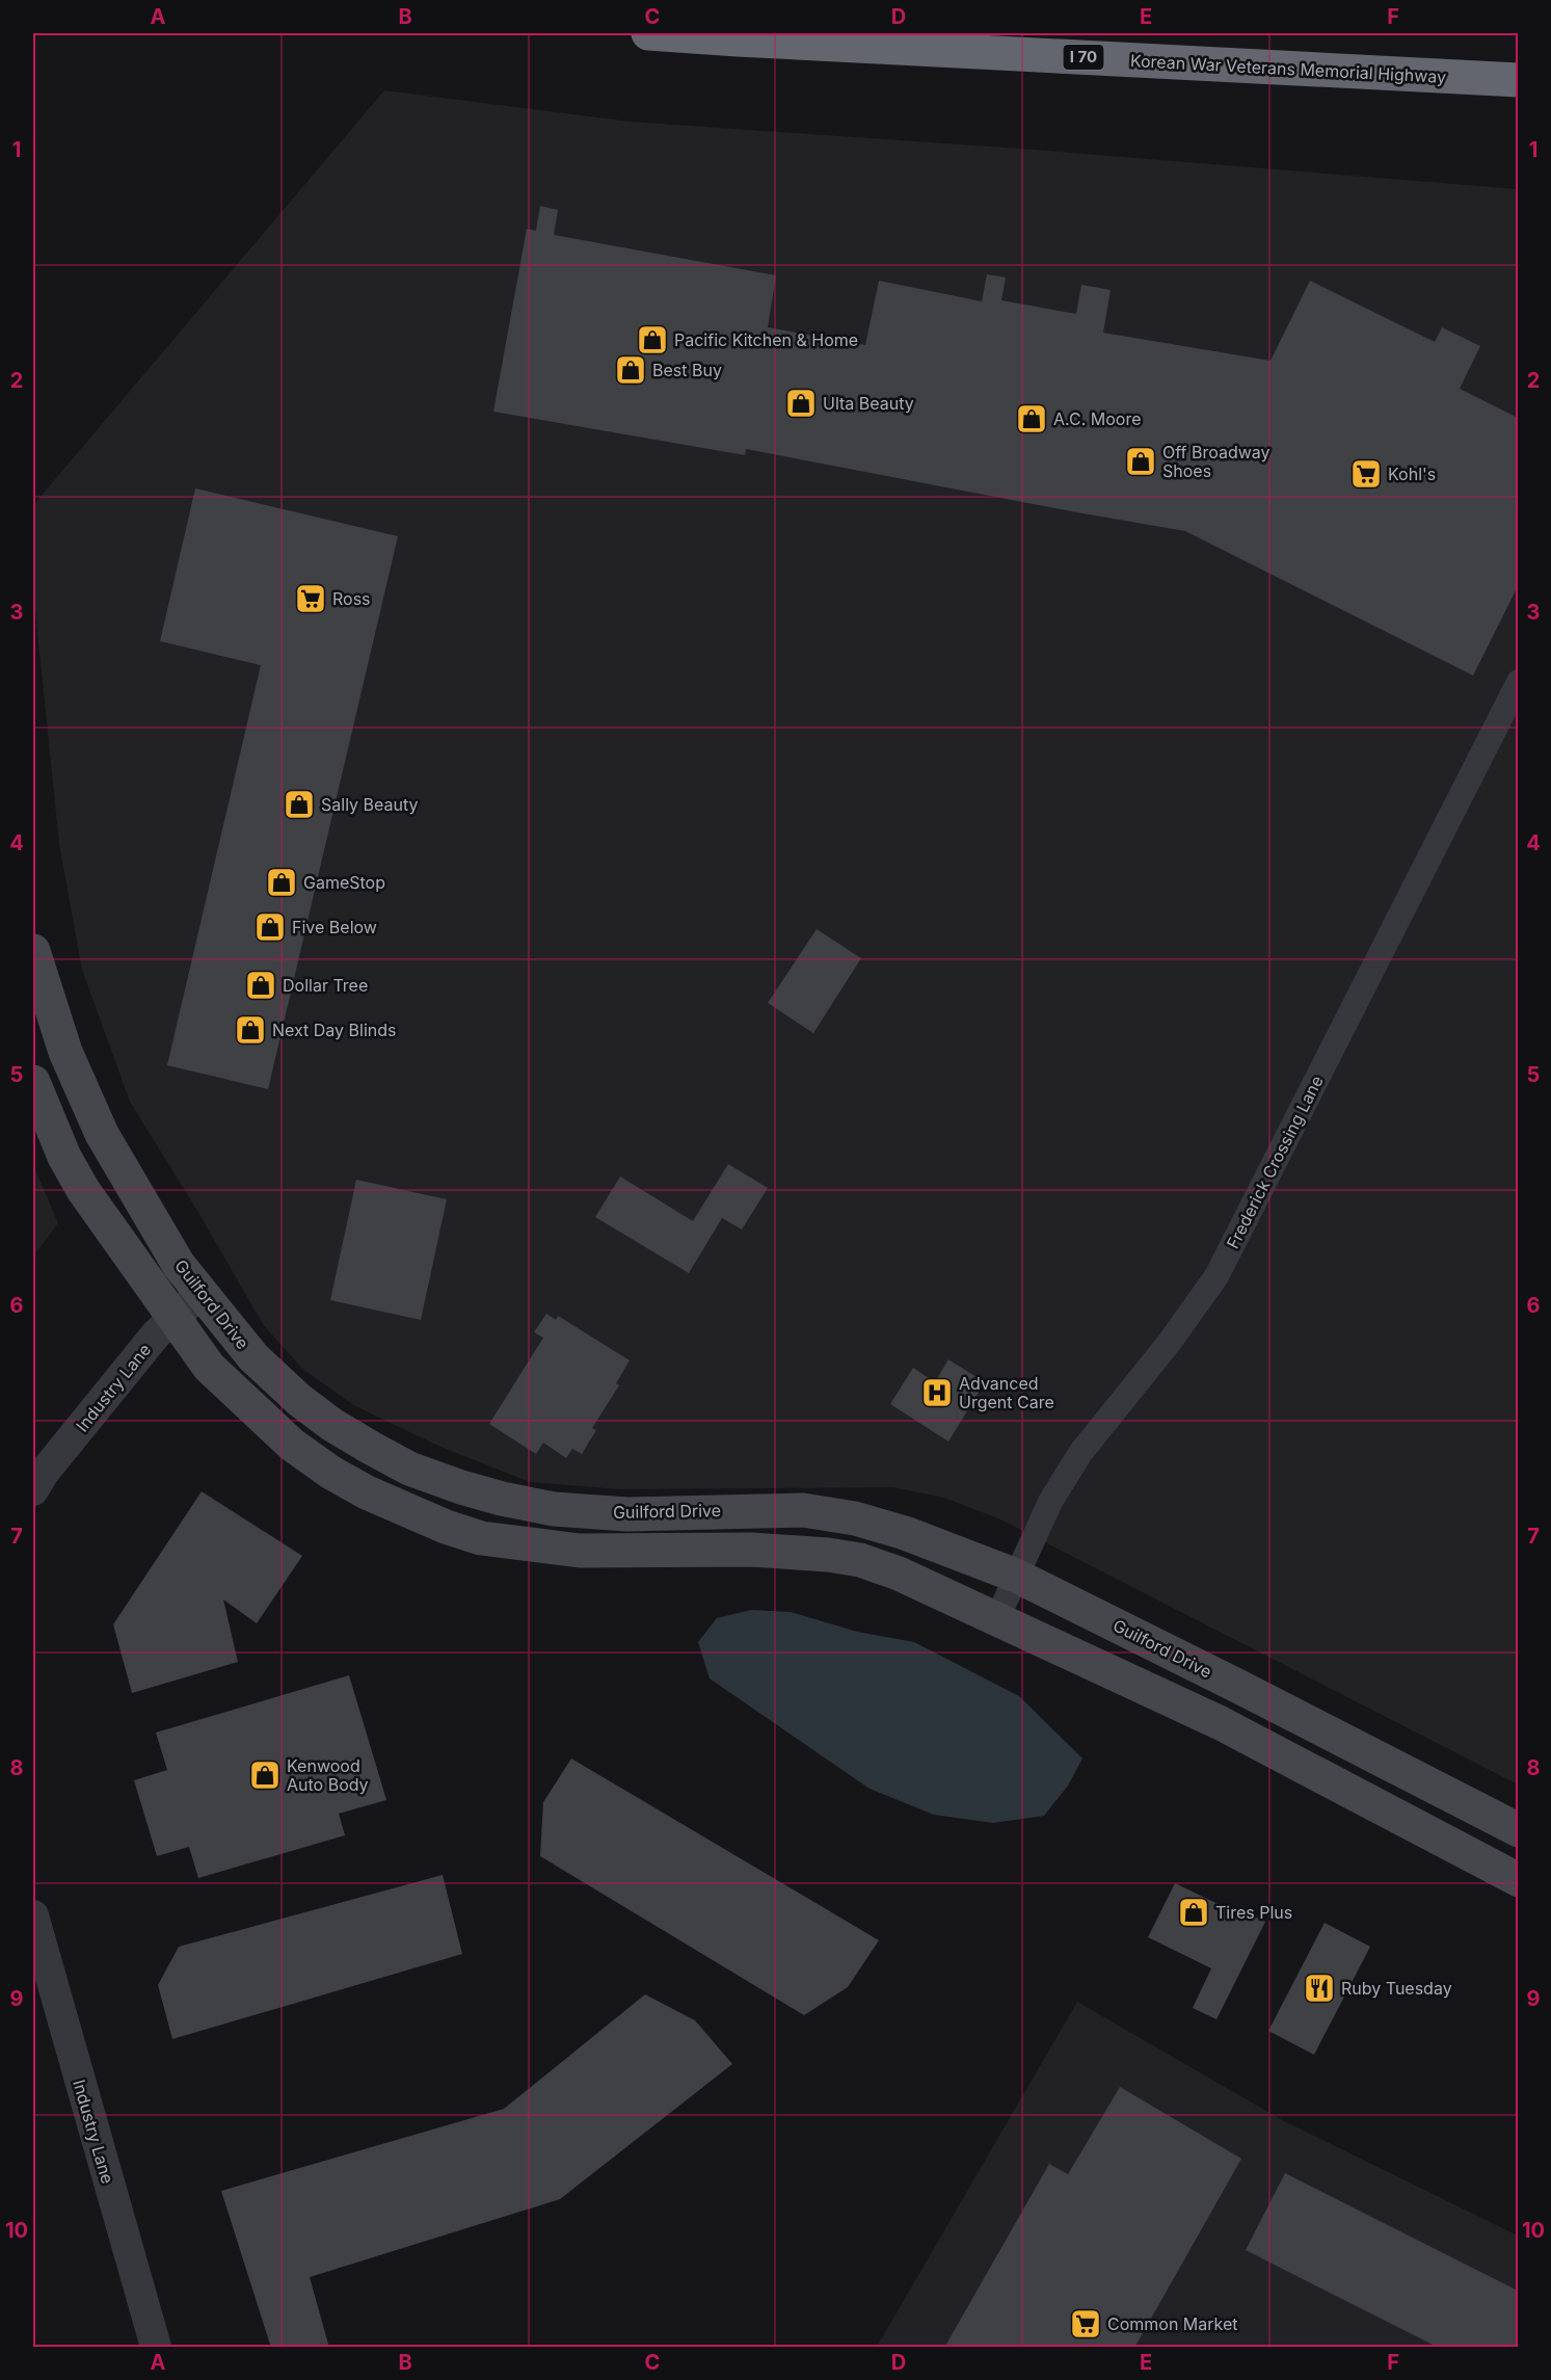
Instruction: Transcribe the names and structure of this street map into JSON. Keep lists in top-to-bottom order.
{
  "streets": {
    "highway": ["I 70", "Korean War Veterans Memorial Highway"],
    "main road": ["Guilford Drive"],
    "street": ["Frederick Crossing Lane", "Industry Lane"]
  },
  "crossings": [
    ["Frederick Crossing Lane", "Guilford Drive"],
    ["Guilford Drive", "Industry Lane"]
  ],
  "places": {
    "shop": [
      "Pacific Kitchen & Home",
      "Best Buy",
      "Ulta Beauty",
      "A.C. Moore",
      "Off Broadway Shoes",
      "Sally Beauty",
      "GameStop",
      "Five Below",
      "Dollar Tree",
      "Next Day Blinds",
      "Kenwood Auto Body",
      "Tires Plus"
    ],
    "supermarket": ["Kohl's", "Ross", "Common Market"],
    "hospital": ["Advanced Urgent Care"],
    "restaurant": ["Ruby Tuesday"]
  },
  "grid": {
    "columns": [
      "A",
      "B",
      "C",
      "D",
      "E",
      "F"
    ],
    "rows": [
      "1",
      "2",
      "3",
      "4",
      "5",
      "6",
      "7",
      "8",
      "9",
      "10"
    ]
  }
}
